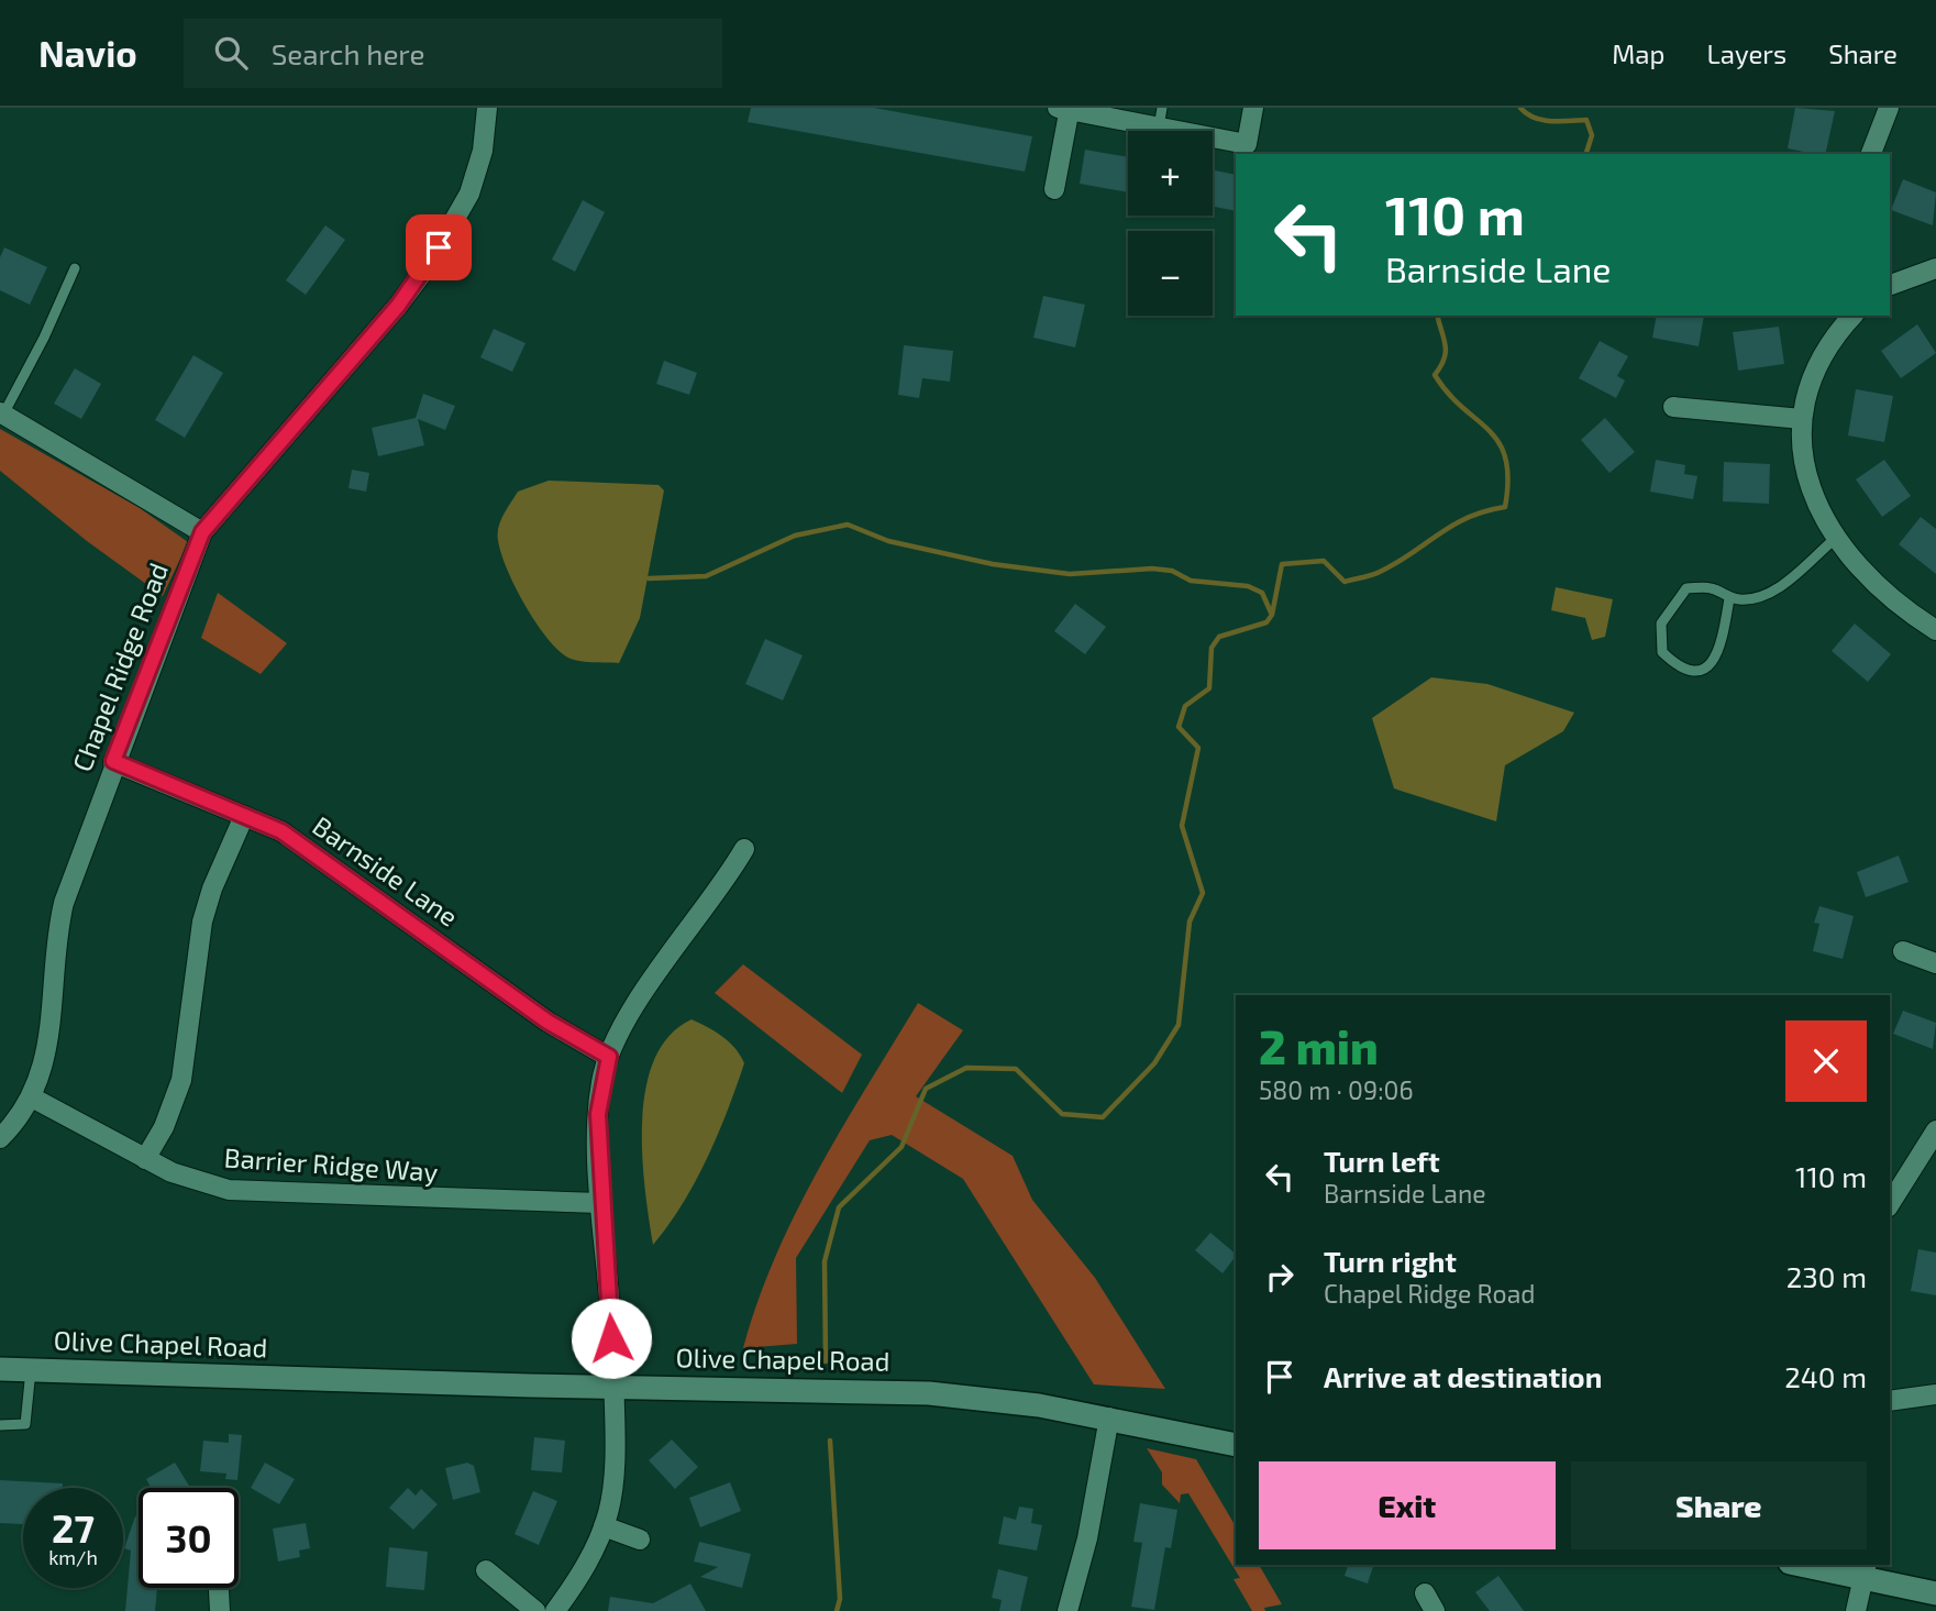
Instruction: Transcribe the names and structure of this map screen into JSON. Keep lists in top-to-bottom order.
{
  "streets": {
    "main road": ["Olive Chapel Road"],
    "street": ["Chapel Ridge Road", "Barnside Lane", "Barrier Ridge Way"]
  },
  "crossings": [
    ["Chapel Ridge Road", "Barnside Lane"],
    ["Chapel Ridge Road", "Barrier Ridge Way"]
  ],
  "page": {
    "header": "Navio",
    "search": "Search here",
    "nav": ["Map", "Layers", "Share"],
    "map_buttons": ["+", "−"],
    "turn": ["110 m", "Barnside Lane"],
    "heading": ["2 min", "580 m · 09:06"],
    "list": [
      {
        "name": "Turn left",
        "note": "Barnside Lane",
        "value": "110 m"
      },
      {
        "name": "Turn right",
        "note": "Chapel Ridge Road",
        "value": "230 m"
      },
      {
        "name": "Arrive at destination",
        "value": "240 m"
      }
    ],
    "buttons": ["Exit", "Share"],
    "speed": "27 km/h",
    "limit": "30"
  }
}
